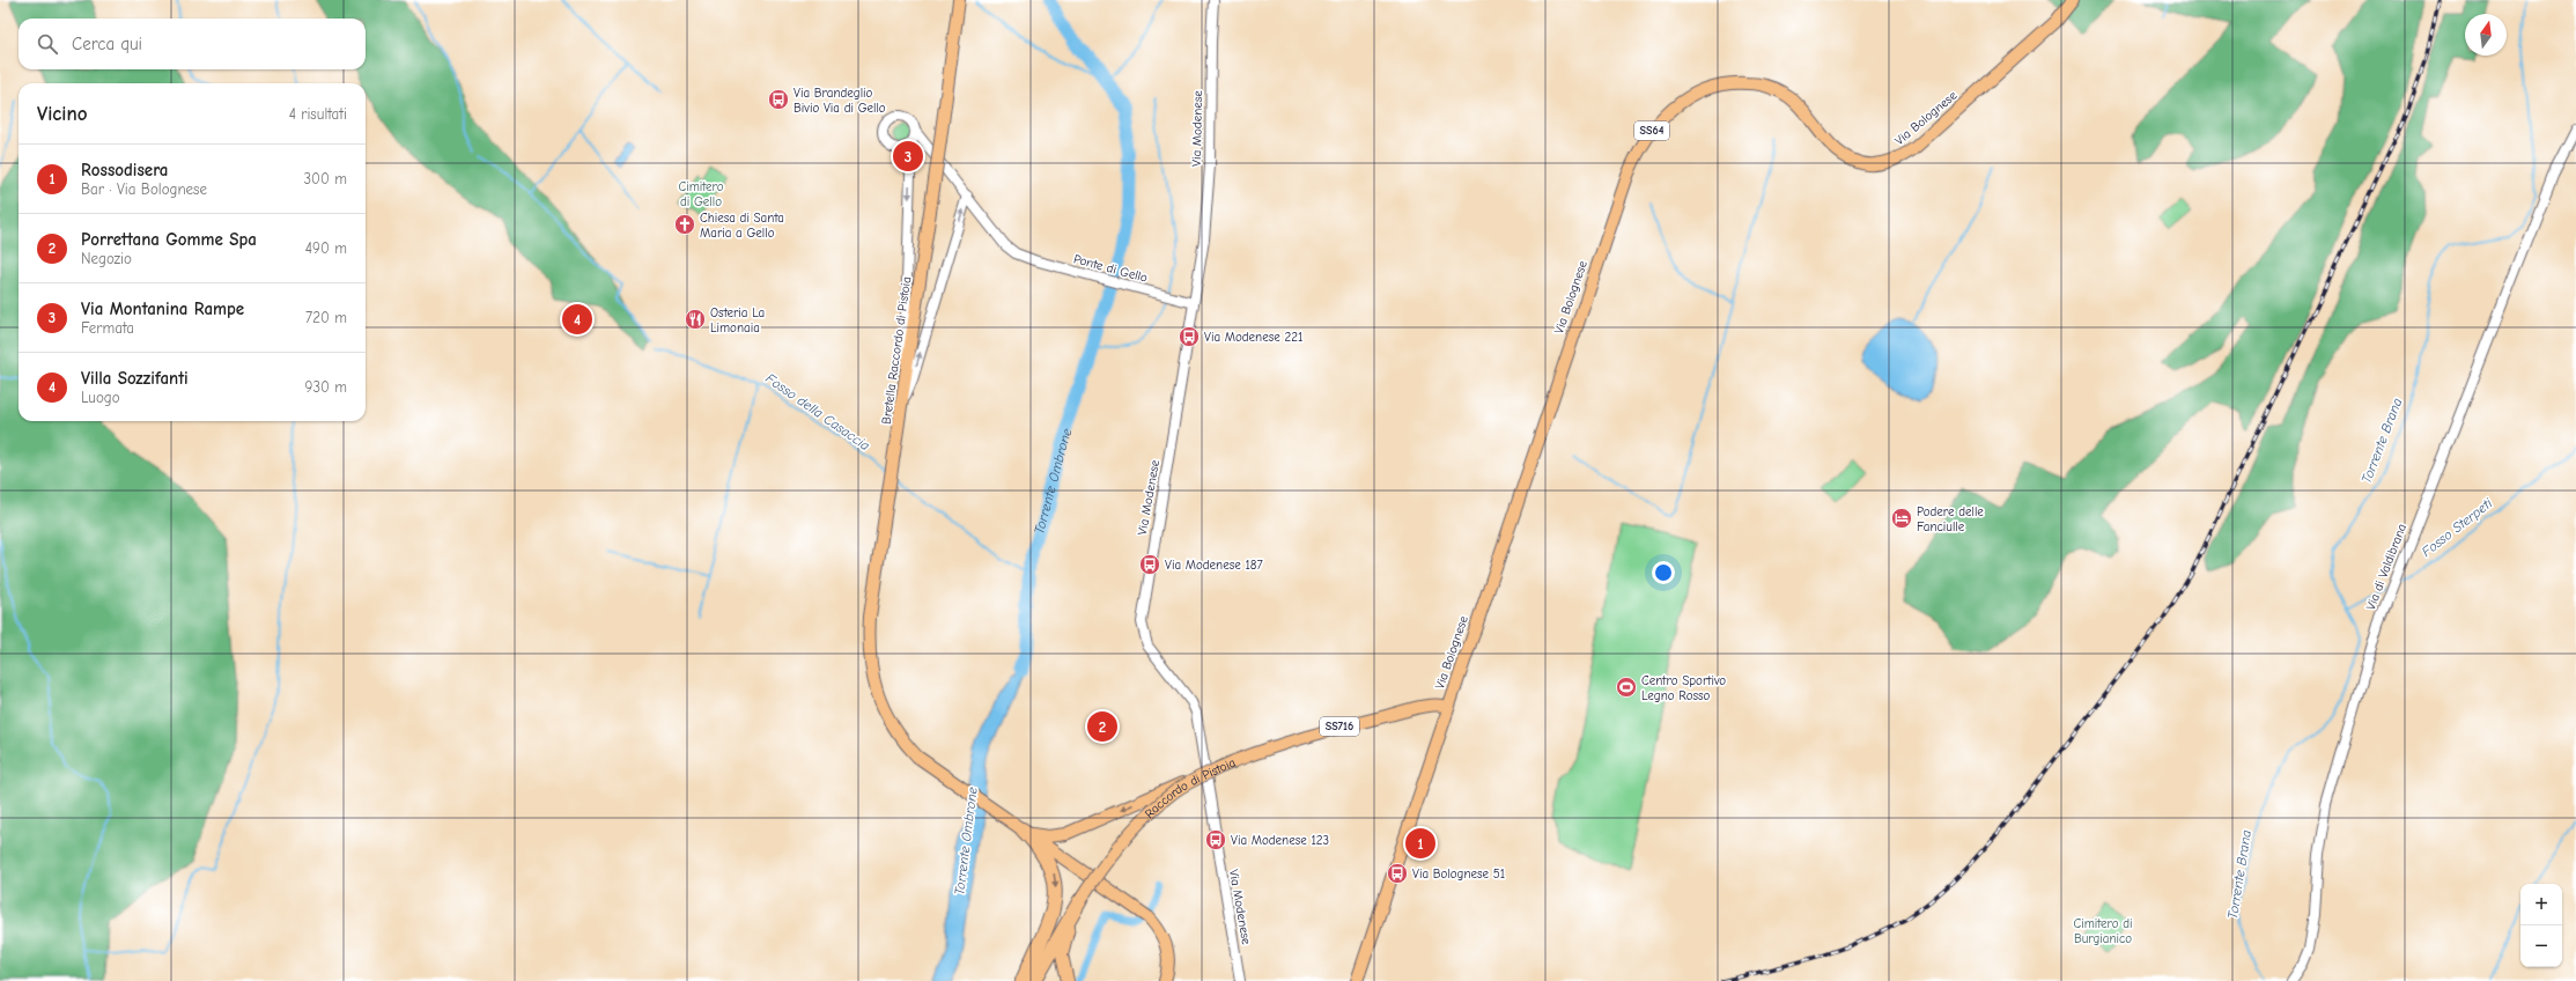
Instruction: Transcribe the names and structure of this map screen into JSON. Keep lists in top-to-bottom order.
{
  "streets": {
    "highway": ["SS716", "Raccordo di Pistoia"],
    "main road": ["Via Bolognese", "SS64", "Bretella Raccordo di Pistoia"],
    "street": ["Via Modenese", "Ponte di Gello", "Via di Valdibrana"]
  },
  "crossings": [
    ["Via Bolognese", "Raccordo di Pistoia"],
    ["Via Modenese", "Ponte di Gello"]
  ],
  "water": [
    "Fosso della Casaccia",
    "Torrente Brana",
    "Torrente Ombrone",
    "Fosso Sterpeti"
  ],
  "parks": ["Cimitero di Gello", "Cimitero di Burgianico"],
  "places": {
    "bus stop": [
      "Via Brandeglio Bivio Via di Gello",
      "Via Modenese 221",
      "Via Modenese 187",
      "Via Modenese 123",
      "Via Bolognese 51"
    ],
    "church": ["Chiesa di Santa Maria a Gello"],
    "restaurant": ["Osteria La Limonaia"],
    "hotel": ["Podere delle Fanciulle"],
    "sports": ["Centro Sportivo Legno Rosso"]
  },
  "north": "top",
  "page": {
    "search": "Cerca qui",
    "heading": ["Vicino", "4 risultati"],
    "pins": [
      "3",
      "4",
      "2",
      "1"
    ],
    "list": [
      {
        "mark": "1",
        "name": "Rossodisera",
        "note": "Bar · Via Bolognese",
        "value": "300 m"
      },
      {
        "mark": "2",
        "name": "Porrettana Gomme Spa",
        "note": "Negozio",
        "value": "490 m"
      },
      {
        "mark": "3",
        "name": "Via Montanina Rampe",
        "note": "Fermata",
        "value": "720 m"
      },
      {
        "mark": "4",
        "name": "Villa Sozzifanti",
        "note": "Luogo",
        "value": "930 m"
      }
    ],
    "map_buttons": ["+", "−"]
  }
}
